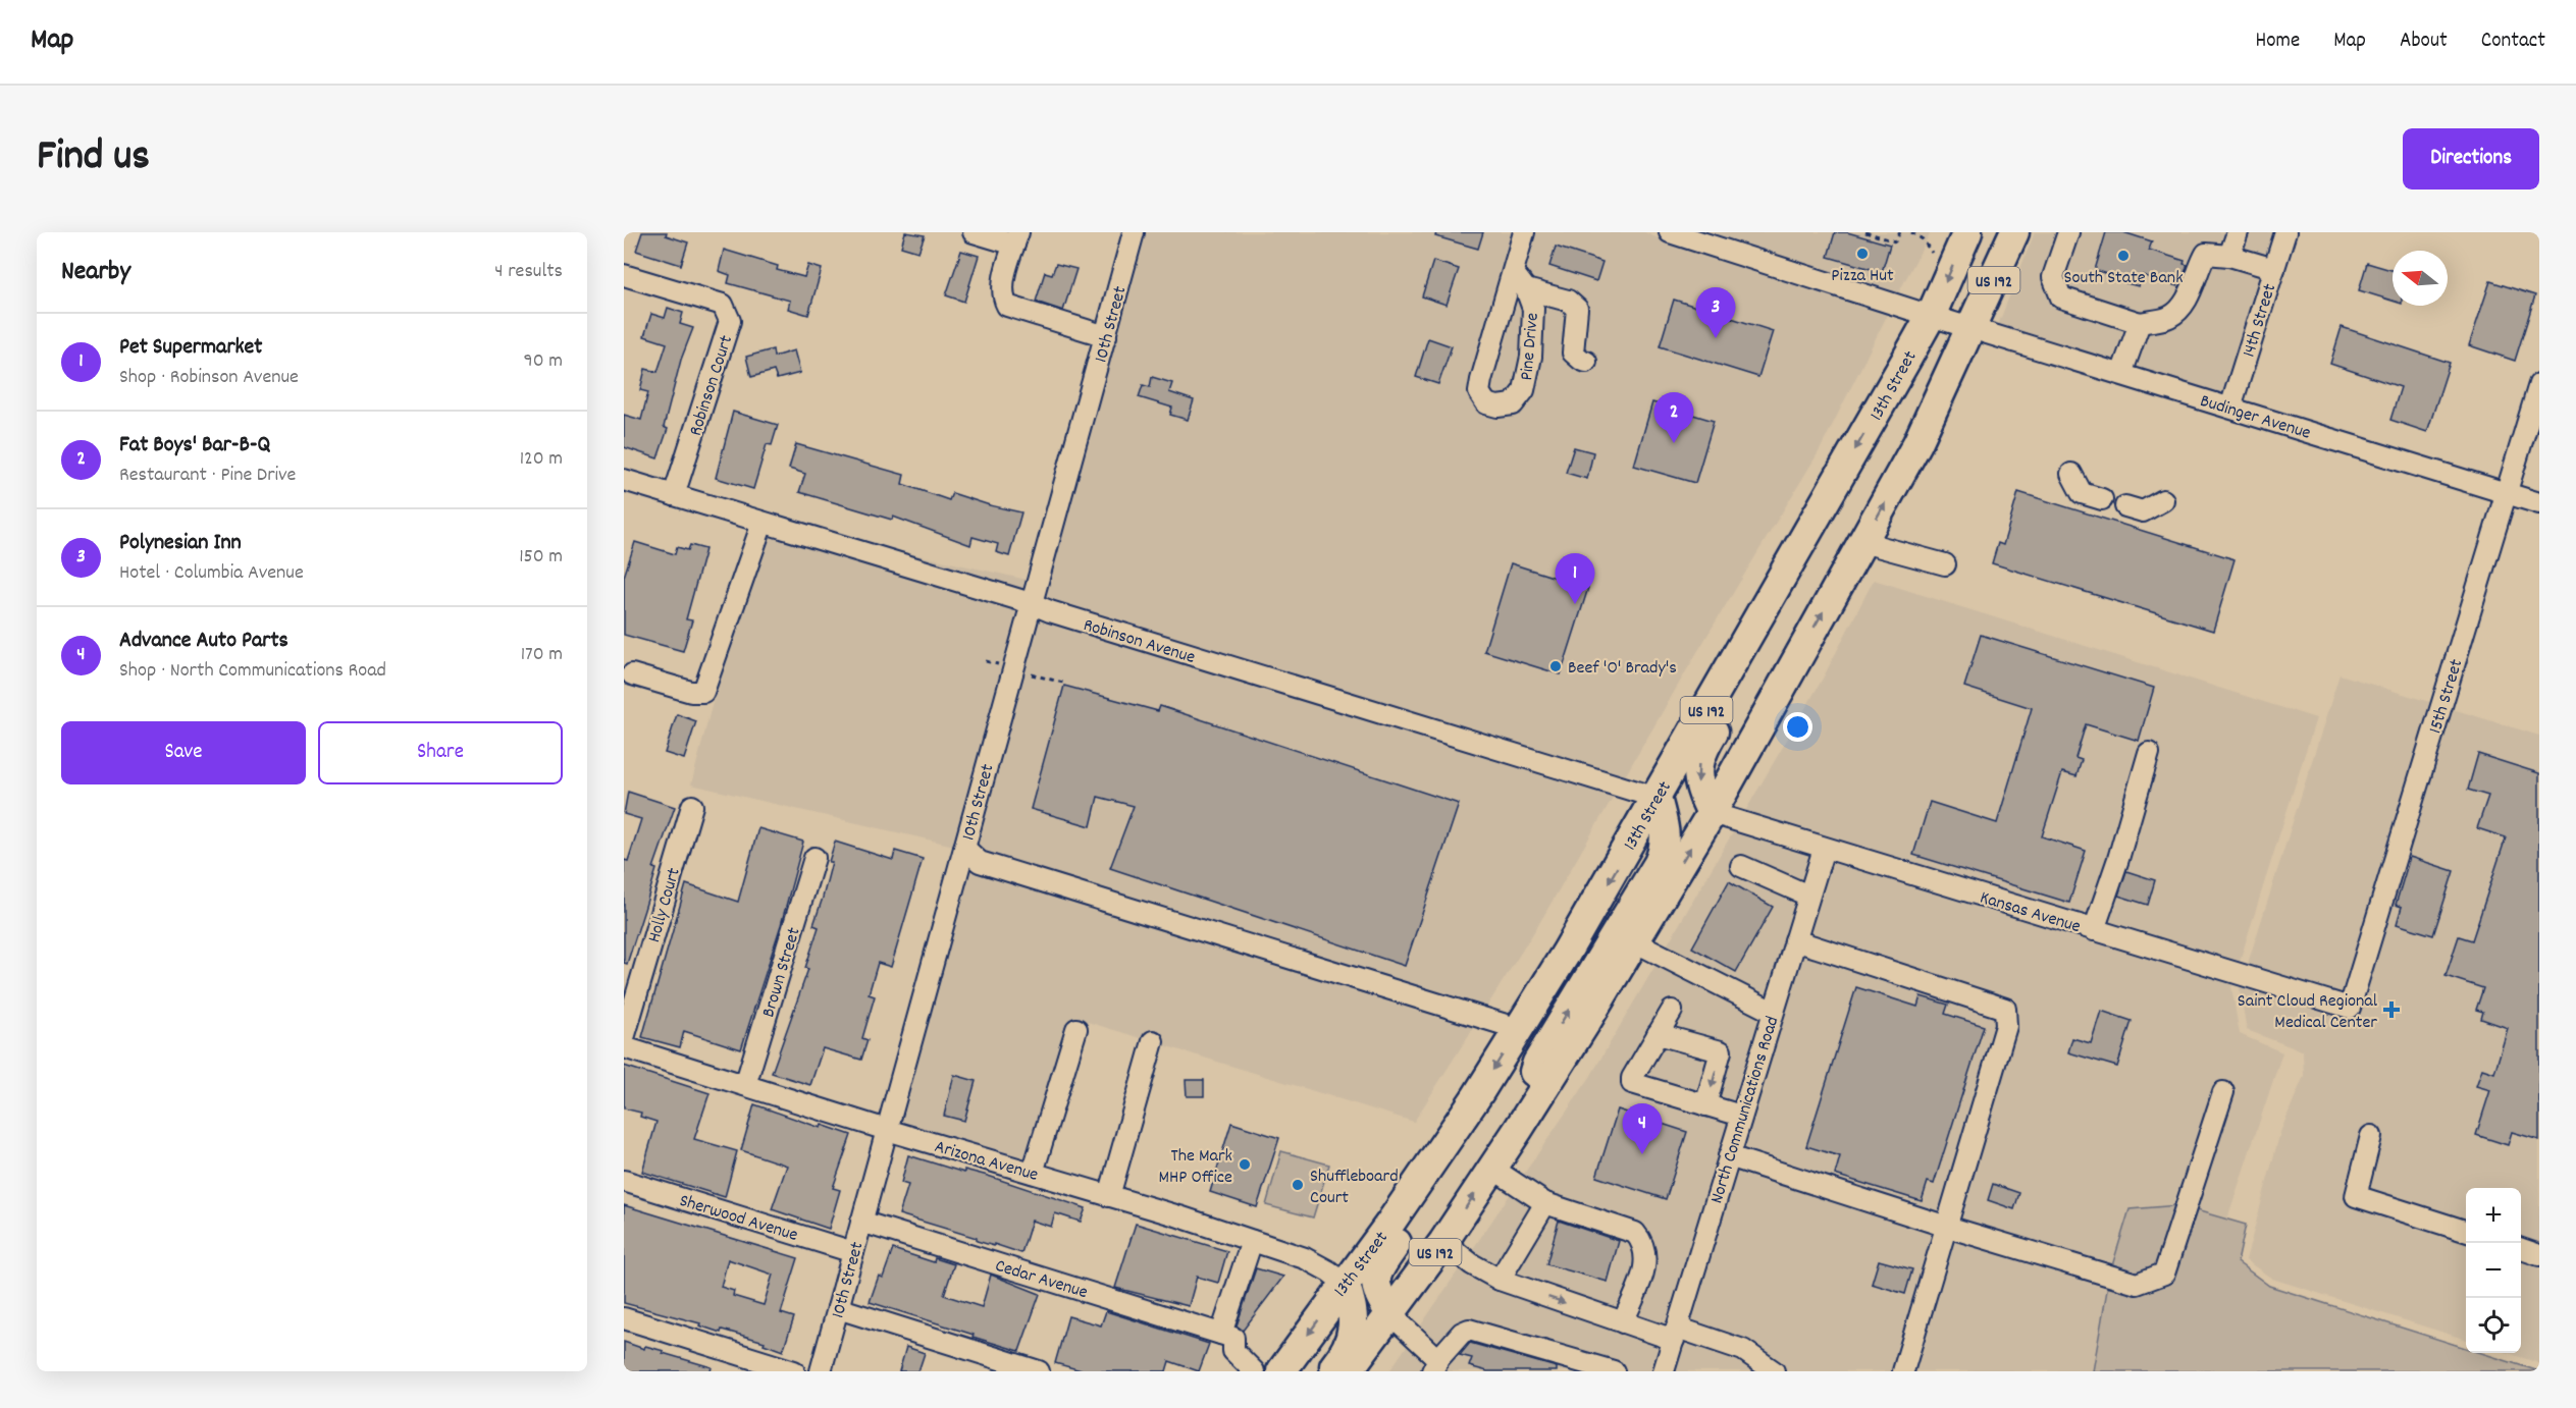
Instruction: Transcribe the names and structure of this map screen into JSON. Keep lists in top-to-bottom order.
{
  "streets": {
    "highway": ["US 192", "13th Street"],
    "street": [
      "14th Street",
      "10th Street",
      "Pine Drive",
      "Robinson Court",
      "Budinger Avenue",
      "Robinson Avenue",
      "15th Street",
      "Holly Court",
      "Kansas Avenue",
      "Brown Street",
      "North Communications Road",
      "Arizona Avenue",
      "Sherwood Avenue",
      "Cedar Avenue"
    ]
  },
  "crossings": [
    ["US 192", "Budinger Avenue"],
    ["US 192", "Kansas Avenue"],
    ["14th Street", "Budinger Avenue"],
    ["10th Street", "Robinson Avenue"],
    ["10th Street", "Arizona Avenue"],
    ["10th Street", "Sherwood Avenue"],
    ["10th Street", "Cedar Avenue"],
    ["Robinson Court", "Robinson Avenue"],
    ["13th Street", "Budinger Avenue"],
    ["13th Street", "Robinson Avenue"],
    ["13th Street", "Arizona Avenue"],
    ["Budinger Avenue", "15th Street"],
    ["15th Street", "Kansas Avenue"],
    ["Kansas Avenue", "North Communications Road"],
    ["Brown Street", "Arizona Avenue"]
  ],
  "places": {
    "other": [
      "Pizza Hut",
      "South State Bank",
      "Beef 'O' Brady's",
      "The Mark MHP Office",
      "Shuffleboard Court"
    ],
    "health": ["Saint Cloud Regional Medical Center"]
  },
  "north": "left",
  "page": {
    "header": "Map",
    "nav": [
      "Home",
      "Map",
      "About",
      "Contact"
    ],
    "title": "Find us",
    "buttons": [
      "Directions",
      ["Save", "Share"]
    ],
    "heading": ["Nearby", "4 results"],
    "pins": [
      "3",
      "2",
      "1",
      "4"
    ],
    "list": [
      {
        "mark": "1",
        "name": "Pet Supermarket",
        "note": "Shop · Robinson Avenue",
        "value": "90 m"
      },
      {
        "mark": "2",
        "name": "Fat Boys' Bar-B-Q",
        "note": "Restaurant · Pine Drive",
        "value": "120 m"
      },
      {
        "mark": "3",
        "name": "Polynesian Inn",
        "note": "Hotel · Columbia Avenue",
        "value": "150 m"
      },
      {
        "mark": "4",
        "name": "Advance Auto Parts",
        "note": "Shop · North Communications Road",
        "value": "170 m"
      }
    ],
    "map_buttons": ["+", "−"]
  }
}
